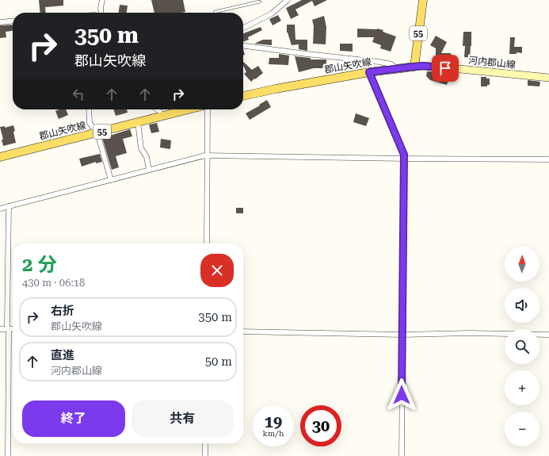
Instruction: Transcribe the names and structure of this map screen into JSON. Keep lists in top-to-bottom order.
{
  "streets": {
    "main road": ["55", "河内郡山線", "郡山矢吹線"]
  },
  "crossings": [
    ["55", "河内郡山線"],
    ["55", "郡山矢吹線"],
    ["河内郡山線", "郡山矢吹線"]
  ],
  "north": "top",
  "page": {
    "turn": ["350 m", "郡山矢吹線"],
    "heading": ["2 分", "430 m · 06:18"],
    "map_buttons": ["+", "−"],
    "list": [
      {
        "name": "右折",
        "note": "郡山矢吹線",
        "value": "350 m"
      },
      {
        "name": "直進",
        "note": "河内郡山線",
        "value": "50 m"
      }
    ],
    "buttons": ["終了", "共有"],
    "speed": "19 km/h",
    "limit": "30"
  }
}
